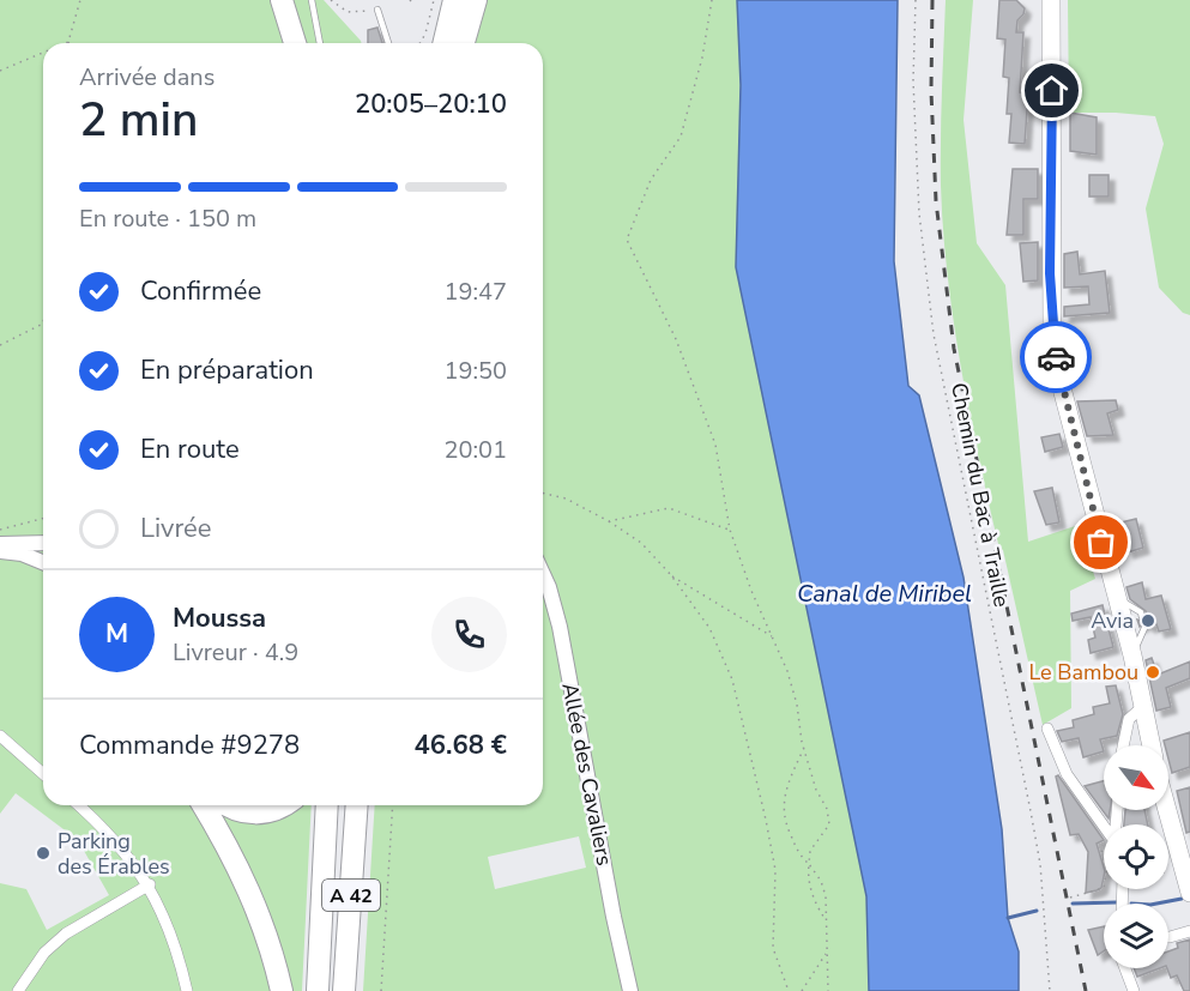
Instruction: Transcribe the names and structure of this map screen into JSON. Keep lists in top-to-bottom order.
{
  "streets": {
    "highway": ["A 42"],
    "street": ["Allée des Cavaliers"],
    "path": ["Chemin du Bac à Traille"]
  },
  "water": ["Canal de Miribel"],
  "places": ["Avia", "Le Bambou", "Parking des Érables"],
  "north": "bottom right",
  "page": {
    "heading": ["2 min", "Arrivée dans", "20:05–20:10"],
    "panel": [
      "Moussa",
      "Livreur · 4.9",
      "Commande #9278",
      "46.68 €"
    ],
    "bar": "En route · 150 m",
    "list": [
      ["Confirmée", "19:47"],
      ["En préparation", "19:50"],
      ["En route", "20:01"],
      "Livrée"
    ],
    "round": "M"
  }
}
